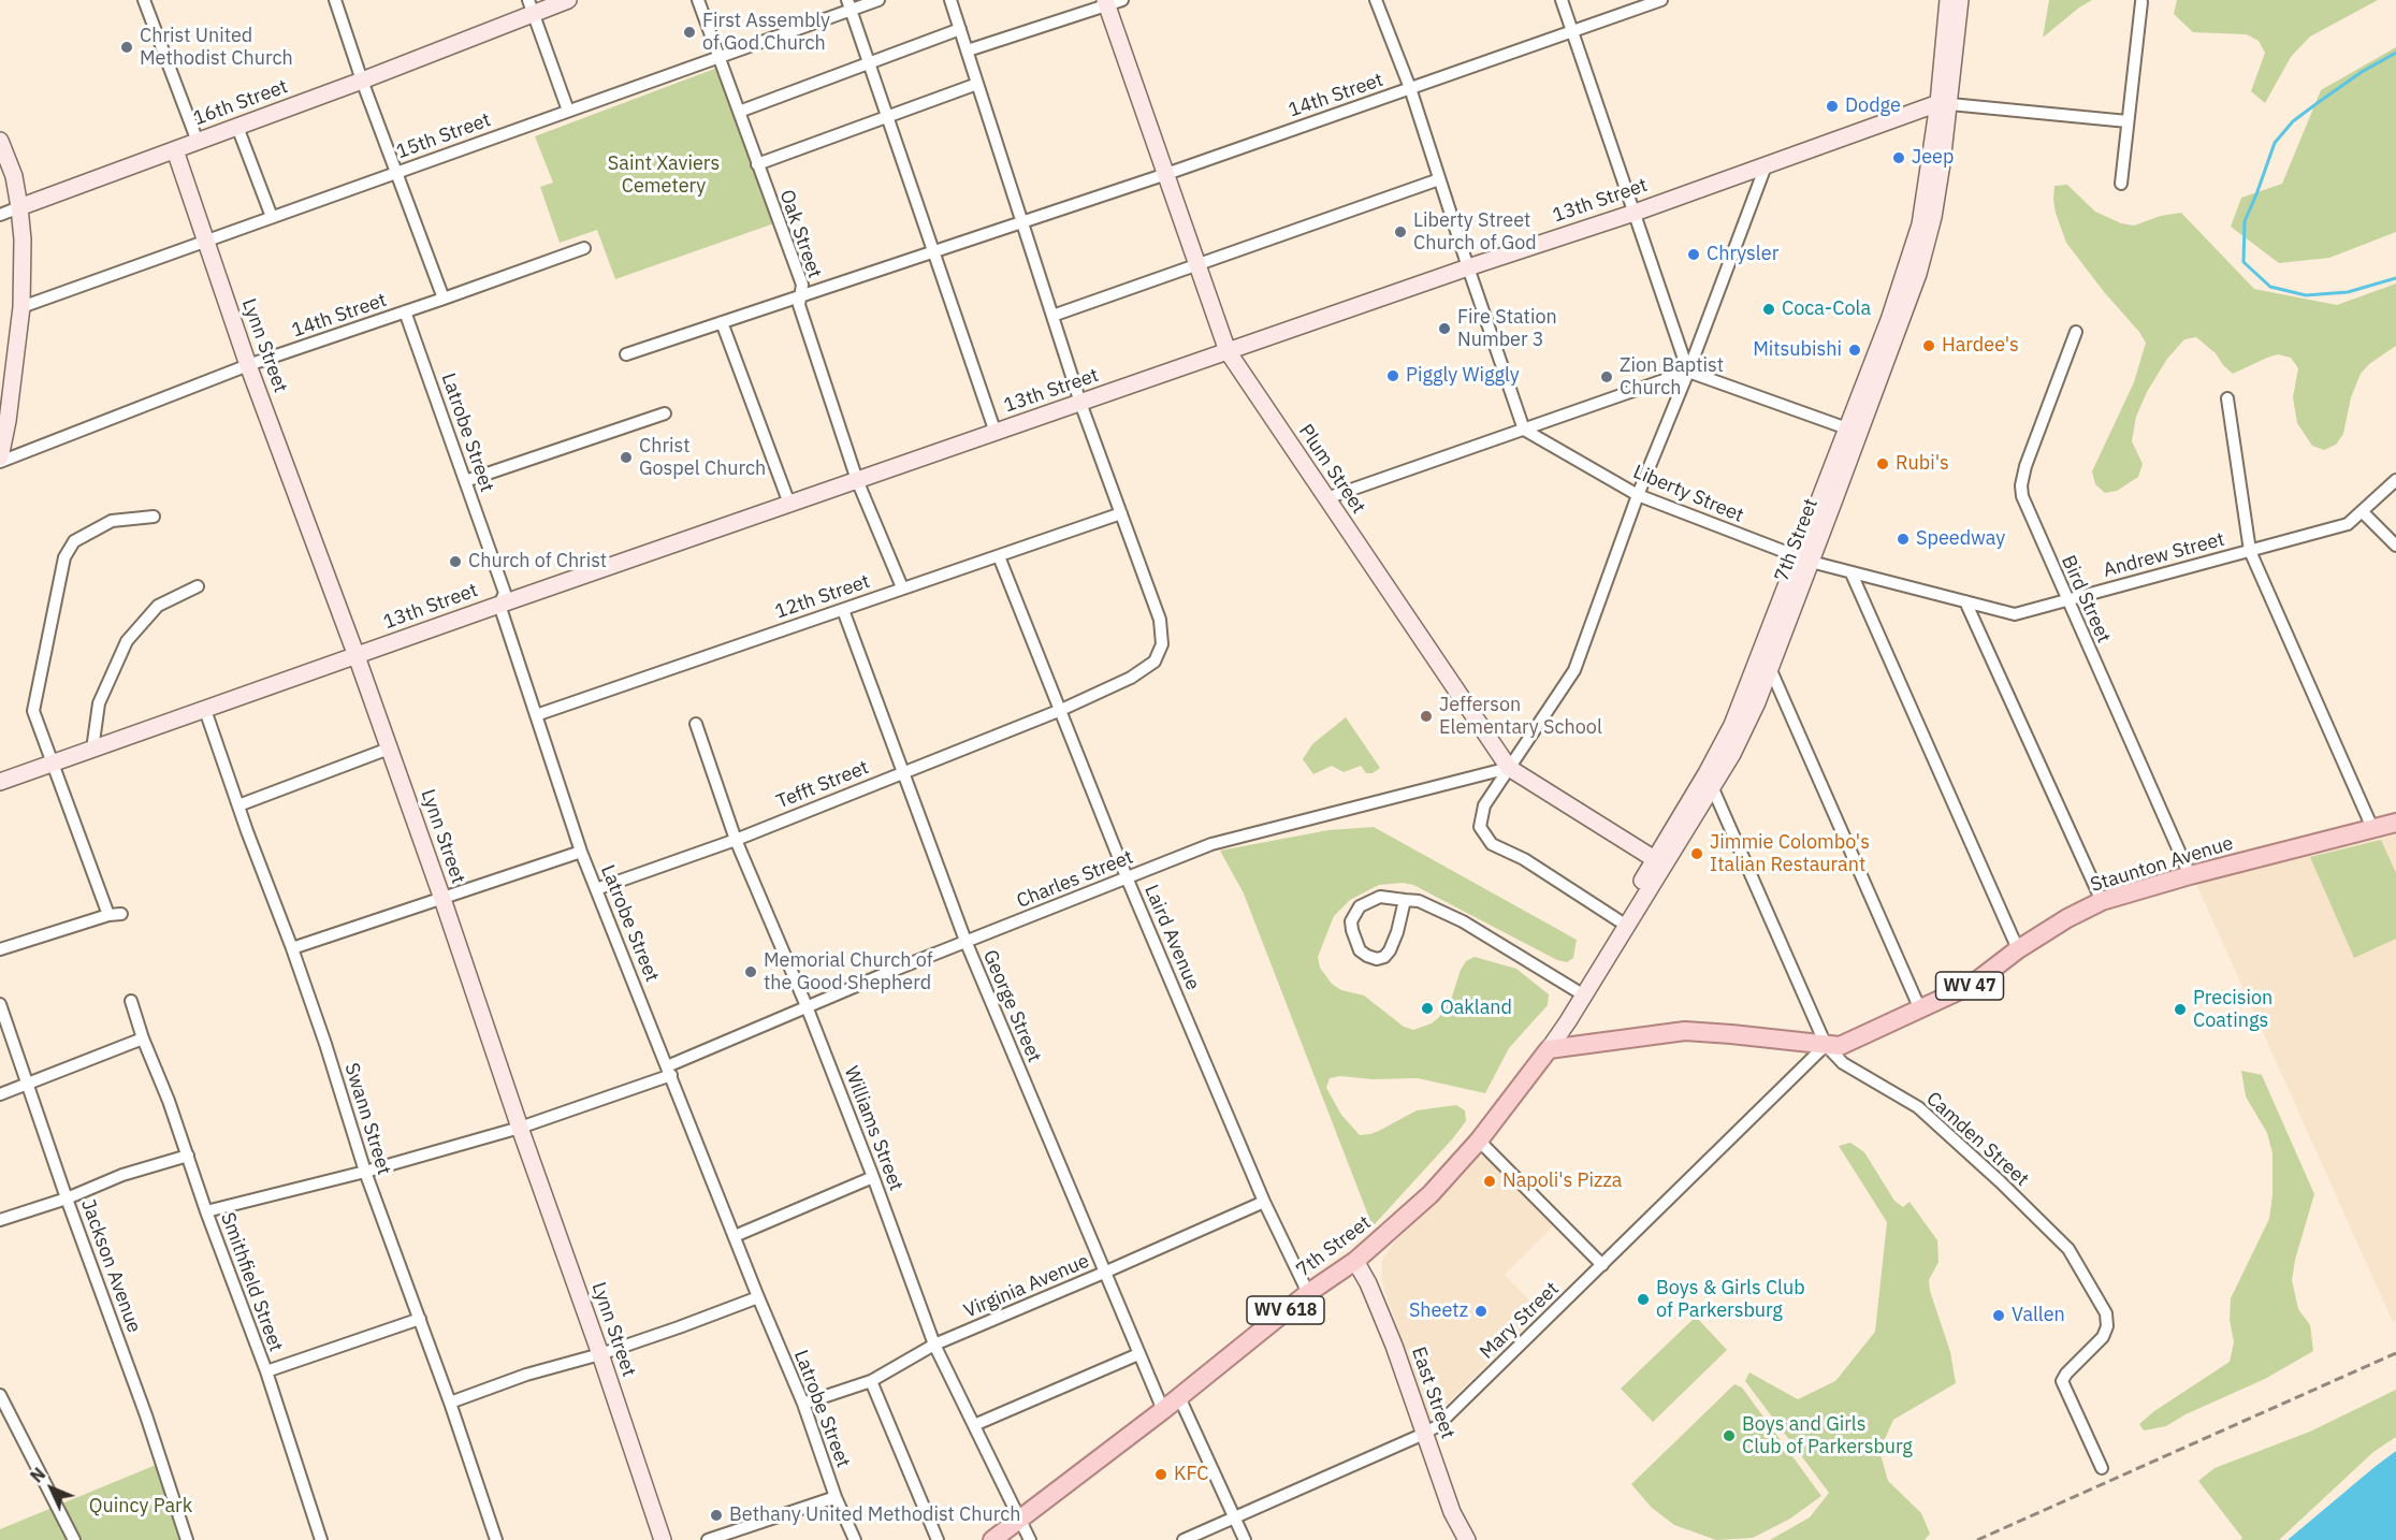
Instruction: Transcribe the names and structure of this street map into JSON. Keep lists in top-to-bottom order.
{
  "streets": {
    "main road": [
      "7th Street",
      "Staunton Avenue",
      "WV 47",
      "WV 618"
    ],
    "street": [
      "14th Street",
      "16th Street",
      "15th Street",
      "13th Street",
      "Oak Street",
      "Lynn Street",
      "Latrobe Street",
      "Plum Street",
      "Liberty Street",
      "Andrew Street",
      "12th Street",
      "Bird Street",
      "Tefft Street",
      "Charles Street",
      "Laird Avenue",
      "George Street",
      "Swann Street",
      "Williams Street",
      "Camden Street",
      "Jackson Avenue",
      "Smithfield Street",
      "Virginia Avenue",
      "Mary Street",
      "East Street"
    ]
  },
  "crossings": [
    ["14th Street", "Oak Street"],
    ["14th Street", "Lynn Street"],
    ["14th Street", "Latrobe Street"],
    ["14th Street", "Plum Street"],
    ["14th Street", "Tefft Street"],
    ["16th Street", "Lynn Street"],
    ["15th Street", "Oak Street"],
    ["15th Street", "Lynn Street"],
    ["13th Street", "Oak Street"],
    ["13th Street", "Lynn Street"],
    ["13th Street", "Latrobe Street"],
    ["13th Street", "Plum Street"],
    ["13th Street", "7th Street"],
    ["13th Street", "Tefft Street"],
    ["13th Street", "Swann Street"],
    ["Oak Street", "12th Street"],
    ["Lynn Street", "Charles Street"],
    ["Latrobe Street", "12th Street"],
    ["Latrobe Street", "Tefft Street"],
    ["Latrobe Street", "Charles Street"],
    ["Latrobe Street", "Virginia Avenue"],
    ["Plum Street", "7th Street"],
    ["Plum Street", "Charles Street"],
    ["Liberty Street", "7th Street"],
    ["Liberty Street", "Andrew Street"],
    ["7th Street", "Staunton Avenue"],
    ["7th Street", "Laird Avenue"],
    ["7th Street", "George Street"],
    ["7th Street", "Williams Street"],
    ["7th Street", "Camden Street"],
    ["7th Street", "East Street"],
    ["Andrew Street", "Bird Street"],
    ["12th Street", "Tefft Street"],
    ["12th Street", "Laird Avenue"],
    ["12th Street", "George Street"],
    ["Bird Street", "Staunton Avenue"],
    ["Tefft Street", "Laird Avenue"],
    ["Tefft Street", "George Street"],
    ["Tefft Street", "Williams Street"],
    ["Staunton Avenue", "Camden Street"],
    ["Staunton Avenue", "Mary Street"],
    ["Charles Street", "Laird Avenue"],
    ["Charles Street", "George Street"],
    ["Charles Street", "Swann Street"],
    ["Charles Street", "Williams Street"],
    ["Charles Street", "Smithfield Street"],
    ["Laird Avenue", "Virginia Avenue"],
    ["George Street", "Virginia Avenue"],
    ["Williams Street", "Virginia Avenue"],
    ["Camden Street", "Mary Street"],
    ["Mary Street", "East Street"]
  ],
  "parks": ["Saint Xaviers Cemetery", "Quincy Park"],
  "places": [
    "First Assembly of God Church",
    "Christ United Methodist Church",
    "Dodge",
    "Jeep",
    "Liberty Street Church of God",
    "Chrysler",
    "Coca-Cola",
    "Fire Station Number 3",
    "Hardee's",
    "Mitsubishi",
    "Piggly Wiggly",
    "Zion Baptist Church",
    "Christ Gospel Church",
    "Rubi's",
    "Speedway",
    "Church of Christ",
    "Jefferson Elementary School",
    "Jimmie Colombo's Italian Restaurant",
    "Memorial Church of the Good Shepherd",
    "Oakland",
    "Precision Coatings",
    "Napoli's Pizza",
    "Boys & Girls Club of Parkersburg",
    "Sheetz",
    "Vallen",
    "Boys and Girls Club of Parkersburg",
    "KFC",
    "Bethany United Methodist Church"
  ],
  "north": "top left"
}
